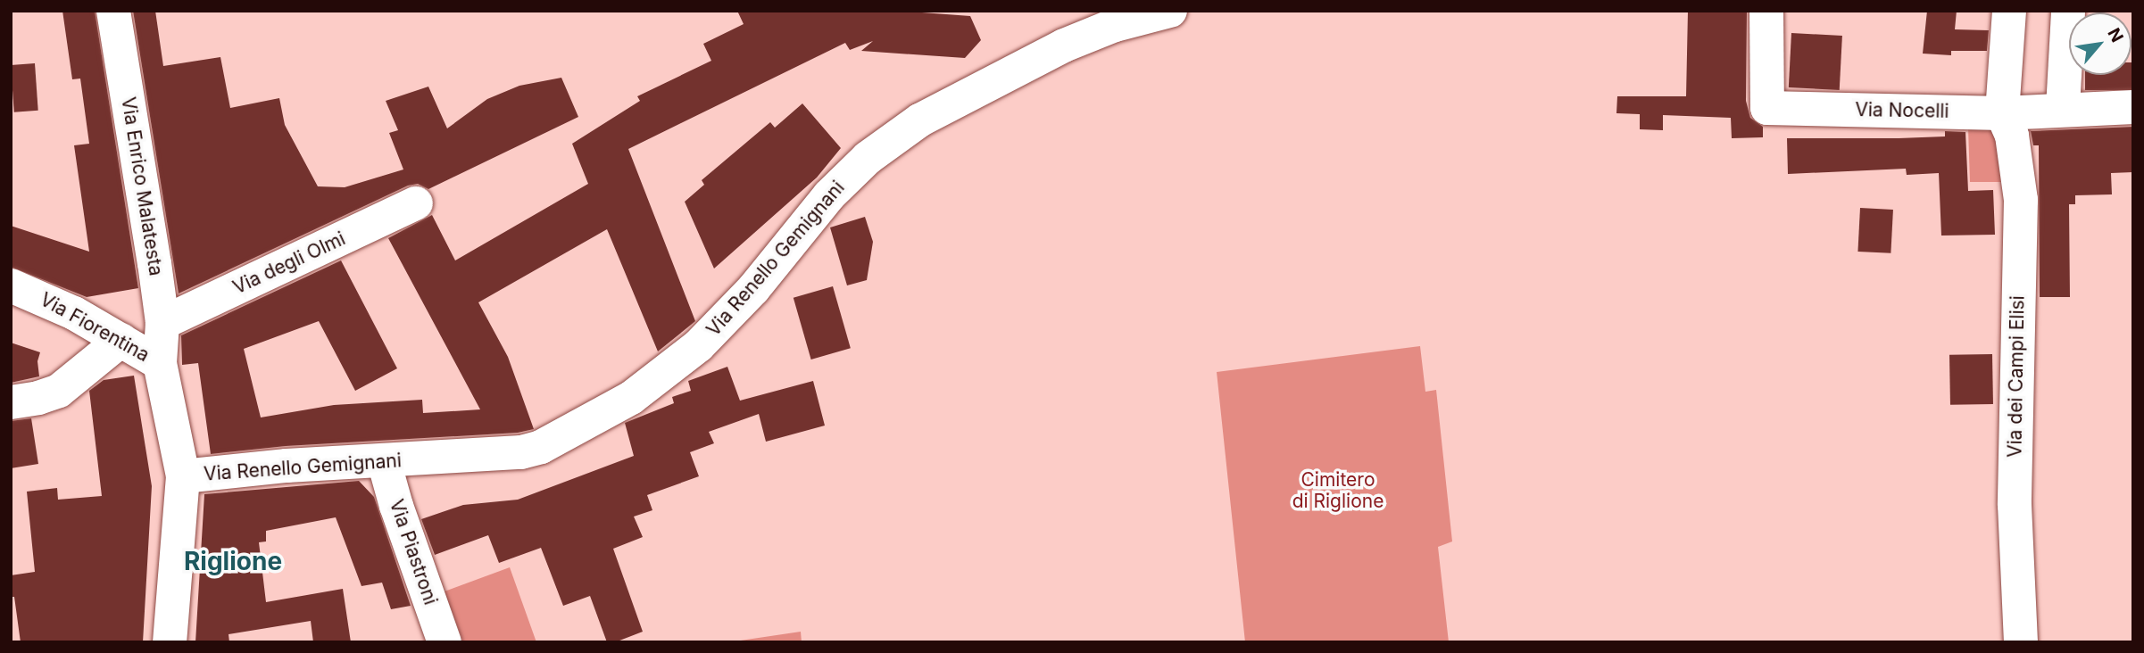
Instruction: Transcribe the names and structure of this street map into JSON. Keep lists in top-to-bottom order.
{
  "streets": {
    "street": [
      "Via Nocelli",
      "Via Enrico Malatesta",
      "Via Renello Gemignani",
      "Via degli Olmi",
      "Via Fiorentina",
      "Via dei Campi Elisi",
      "Via Piastroni"
    ]
  },
  "crossings": [
    ["Via Nocelli", "Via dei Campi Elisi"],
    ["Via Enrico Malatesta", "Via degli Olmi"],
    ["Via Enrico Malatesta", "Via Fiorentina"],
    ["Via Renello Gemignani", "Via Fiorentina"],
    ["Via Renello Gemignani", "Via Piastroni"]
  ],
  "districts": ["Riglione"],
  "parks": ["Cimitero di Riglione"],
  "north": "top right"
}
